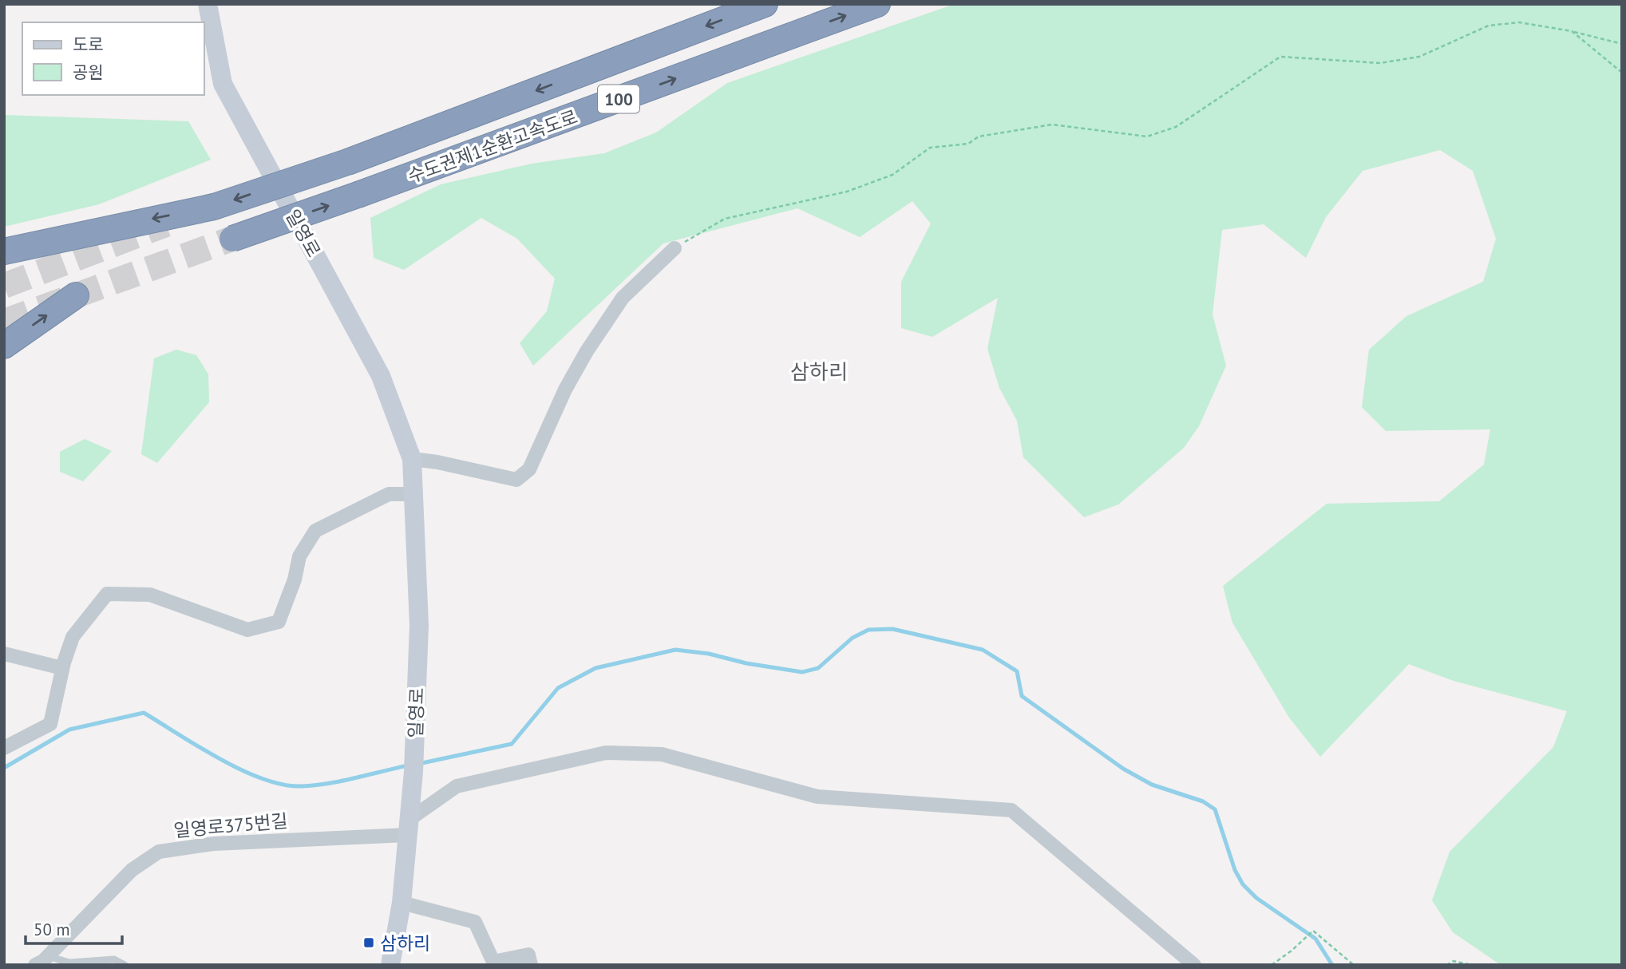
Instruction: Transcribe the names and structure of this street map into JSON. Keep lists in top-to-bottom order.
{
  "streets": {
    "highway": ["100", "수도권제1순환고속도로"],
    "main road": ["일영로"],
    "street": ["일영로375번길"]
  },
  "crossings": [
    ["일영로", "일영로375번길"]
  ],
  "districts": ["삼하리"],
  "places": {
    "transit": ["삼하리"]
  },
  "legend": ["도로", "공원"],
  "scale_bar": "50 m"
}
